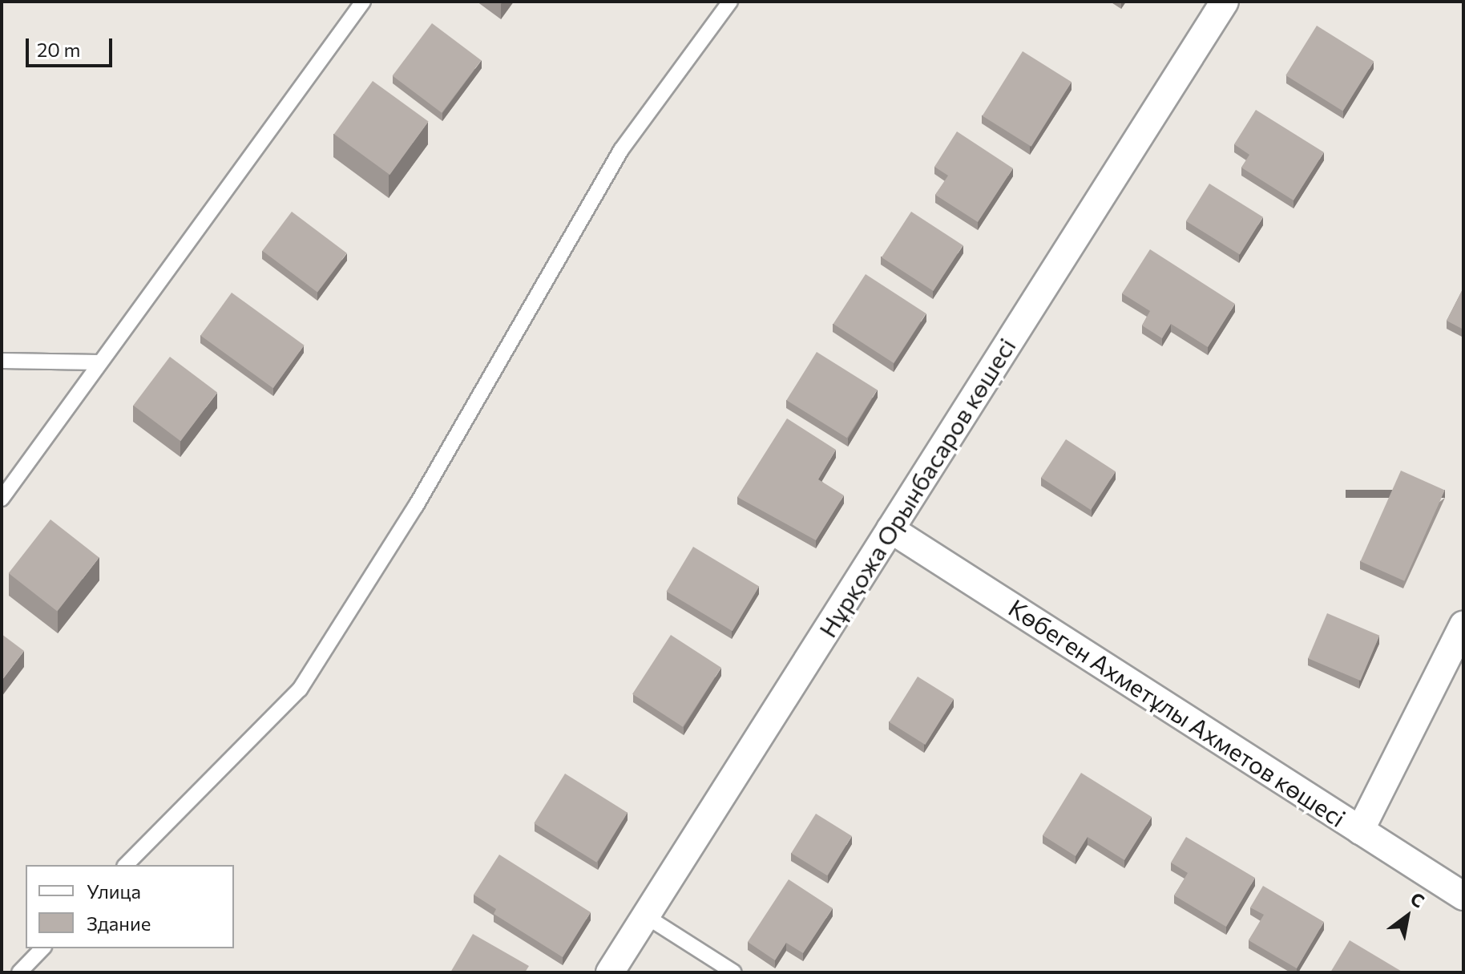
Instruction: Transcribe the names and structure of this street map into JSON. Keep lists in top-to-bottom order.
{
  "streets": {
    "street": ["Нұрқожа Орынбасаров көшесі", "Көбеген Ахметұлы Ахметов көшесі"]
  },
  "crossings": [
    ["Нұрқожа Орынбасаров көшесі", "Көбеген Ахметұлы Ахметов көшесі"]
  ],
  "legend": ["Улица", "Здание"],
  "scale_bar": "20 m",
  "north": "top right"
}
